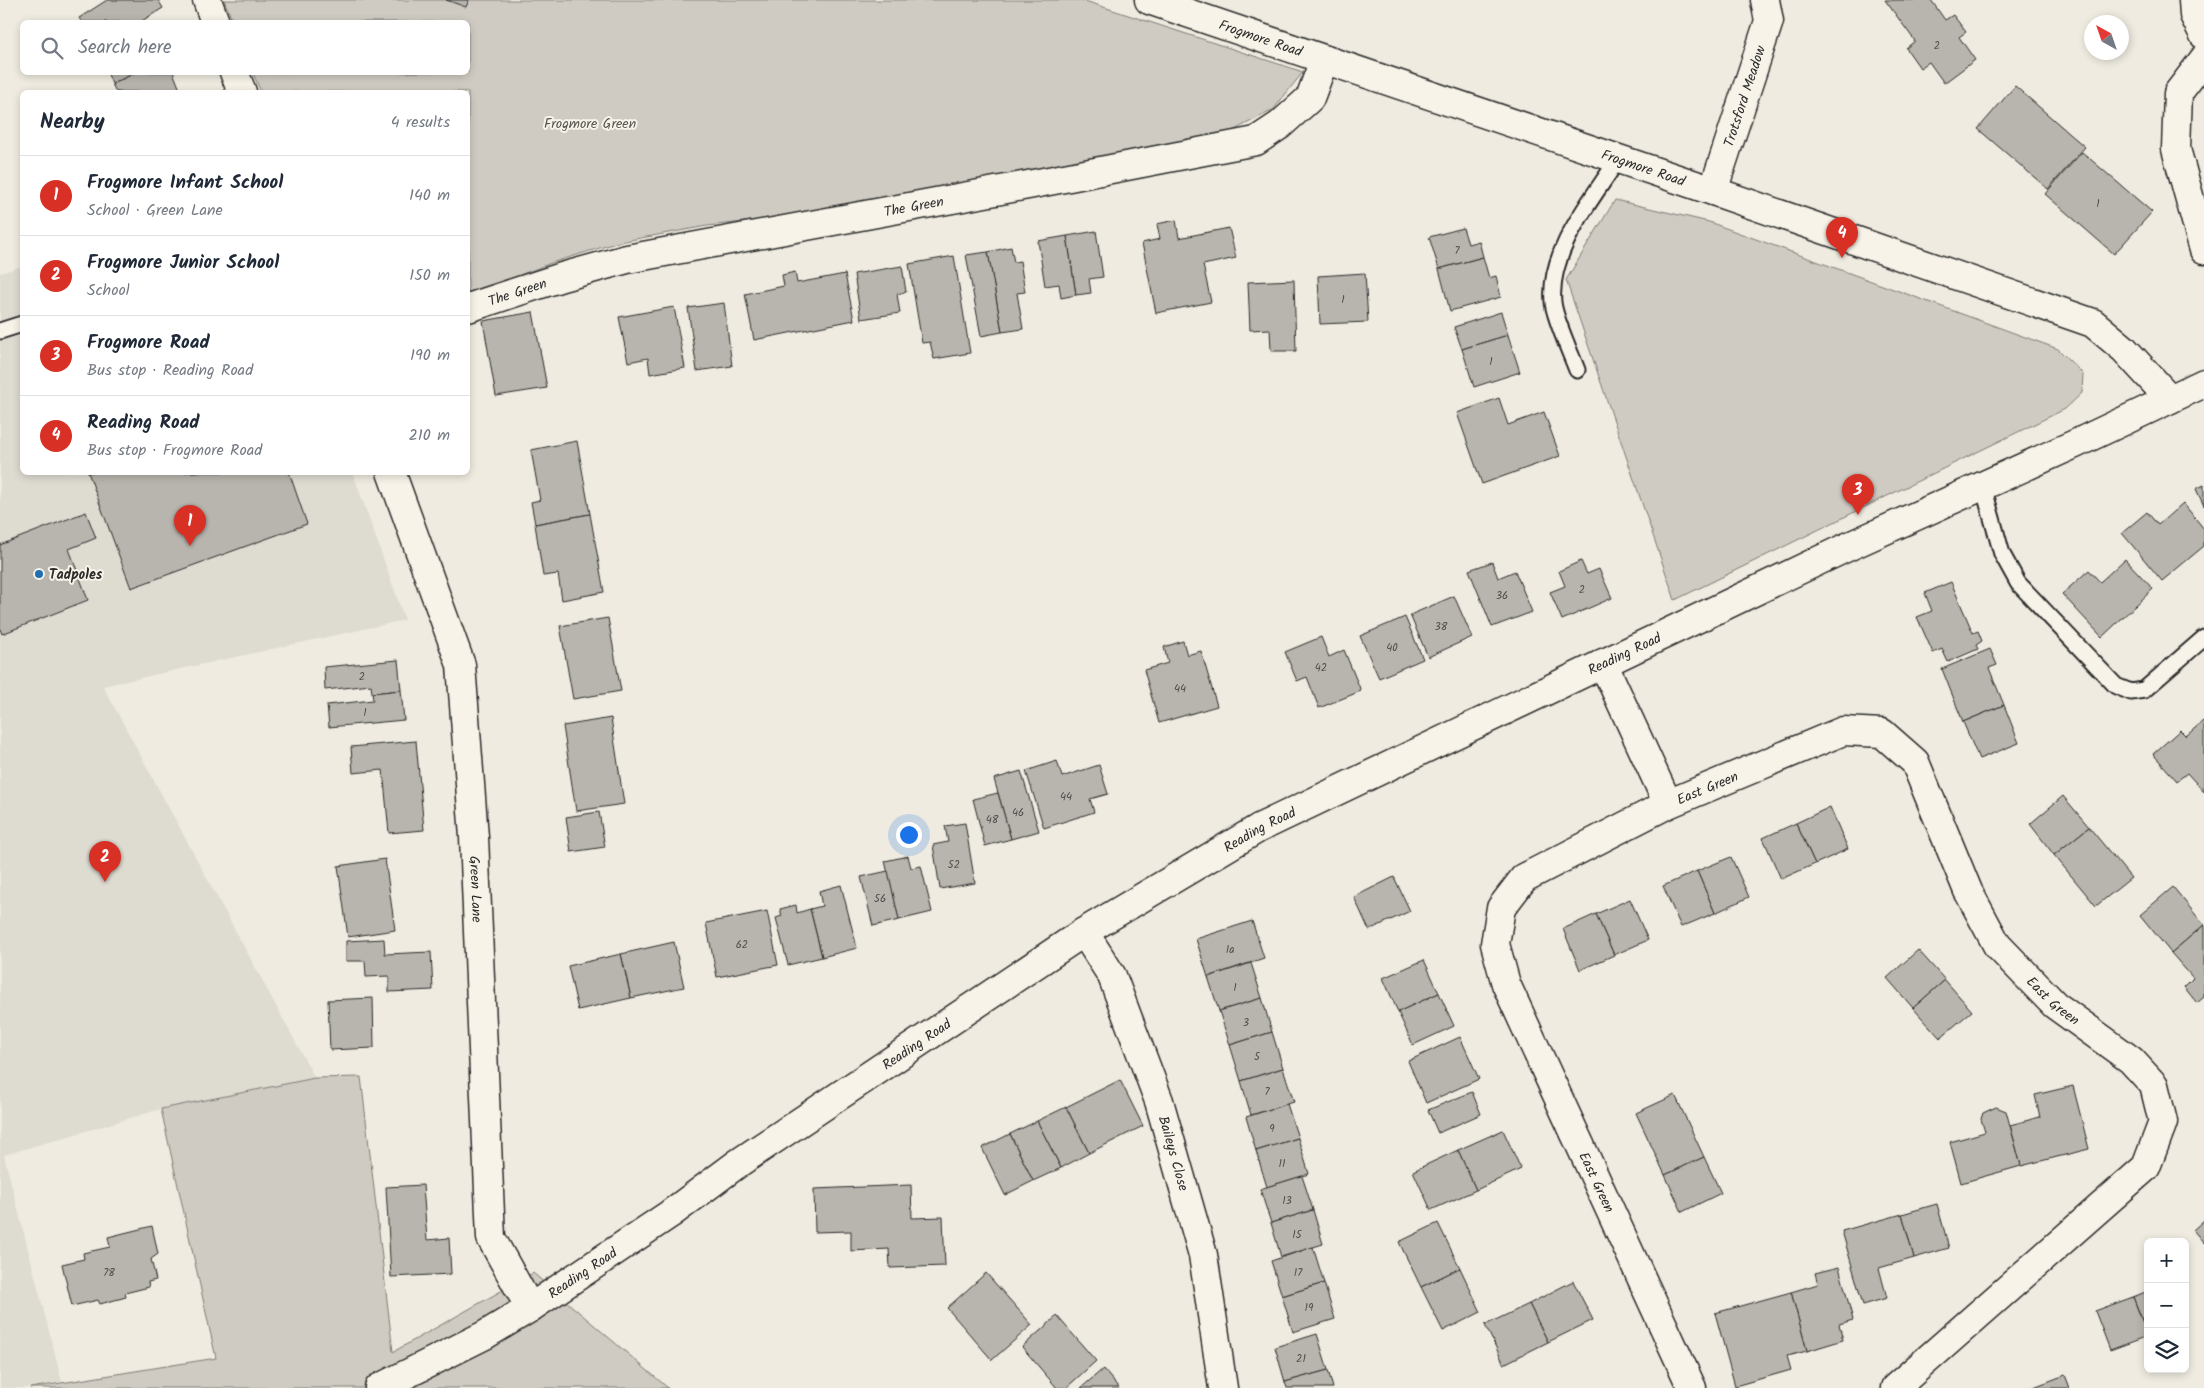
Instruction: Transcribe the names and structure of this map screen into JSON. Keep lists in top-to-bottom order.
{
  "streets": {
    "street": [
      "Frogmore Road",
      "Trotsford Meadow",
      "The Green",
      "Reading Road",
      "East Green",
      "Green Lane",
      "Baileys Close"
    ]
  },
  "crossings": [
    ["Frogmore Road", "Trotsford Meadow"],
    ["Frogmore Road", "The Green"],
    ["Frogmore Road", "Reading Road"],
    ["Reading Road", "East Green"],
    ["Reading Road", "Green Lane"],
    ["Reading Road", "Baileys Close"]
  ],
  "parks": ["Frogmore Green"],
  "places": ["Tadpoles"],
  "house_numbers": [
    "2",
    "1",
    "7",
    "1",
    "1",
    "2",
    "36",
    "38",
    "40",
    "42",
    "2",
    "44",
    "1",
    "44",
    "46",
    "48",
    "52",
    "56",
    "62",
    "1a",
    "1",
    "3",
    "5",
    "7",
    "9",
    "11",
    "13",
    "15",
    "78",
    "17",
    "19",
    "21"
  ],
  "north": "top left",
  "page": {
    "search": "Search here",
    "heading": ["Nearby", "4 results"],
    "list": [
      {
        "mark": "1",
        "name": "Frogmore Infant School",
        "note": "School · Green Lane",
        "value": "140 m"
      },
      {
        "mark": "2",
        "name": "Frogmore Junior School",
        "note": "School",
        "value": "150 m"
      },
      {
        "mark": "3",
        "name": "Frogmore Road",
        "note": "Bus stop · Reading Road",
        "value": "190 m"
      },
      {
        "mark": "4",
        "name": "Reading Road",
        "note": "Bus stop · Frogmore Road",
        "value": "210 m"
      }
    ],
    "pins": [
      "4",
      "3",
      "1",
      "2"
    ],
    "map_buttons": ["+", "−"]
  }
}
